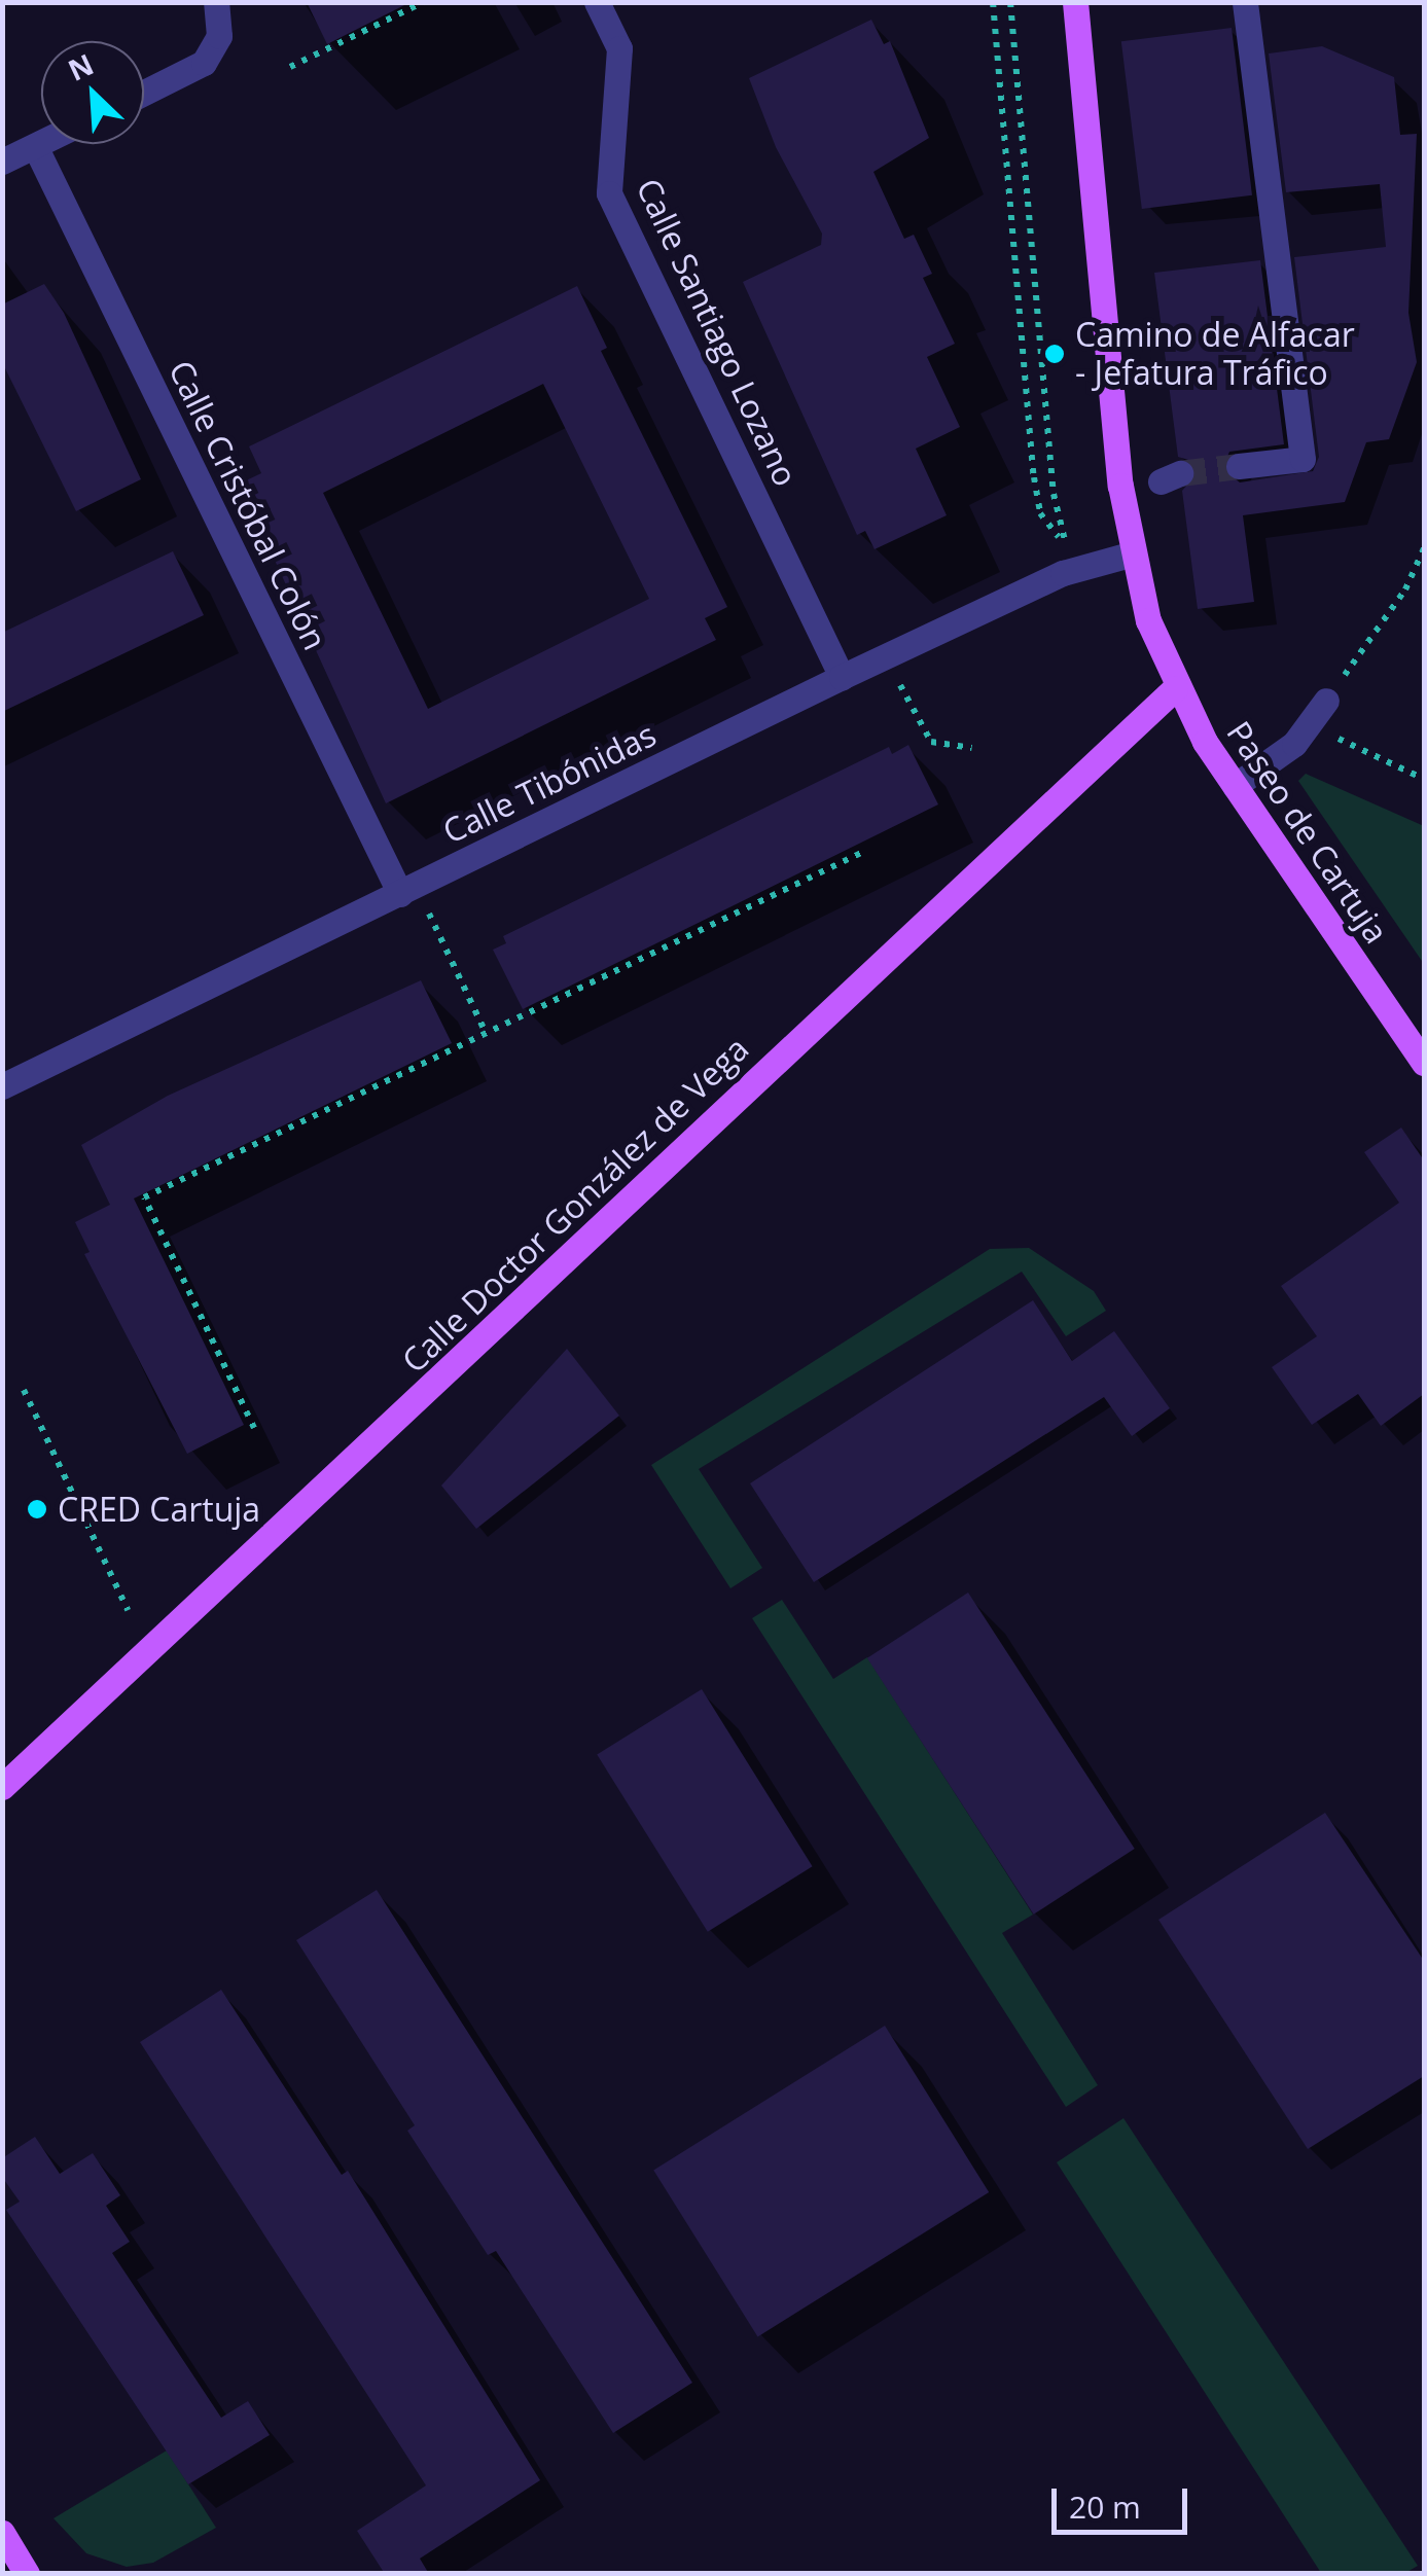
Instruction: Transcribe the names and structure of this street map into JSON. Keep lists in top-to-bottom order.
{
  "streets": {
    "main road": ["Paseo de Cartuja", "Calle Doctor González de Vega"],
    "street": ["Calle Santiago Lozano", "Calle Cristóbal Colón", "Calle Tibónidas"]
  },
  "crossings": [
    ["Calle Santiago Lozano", "Calle Tibónidas"],
    ["Calle Cristóbal Colón", "Calle Tibónidas"],
    ["Calle Tibónidas", "Paseo de Cartuja"],
    ["Paseo de Cartuja", "Calle Doctor González de Vega"]
  ],
  "places": ["Camino de Alfacar - Jefatura Tráfico", "CRED Cartuja"],
  "scale_bar": "20 m",
  "north": "top left"
}
